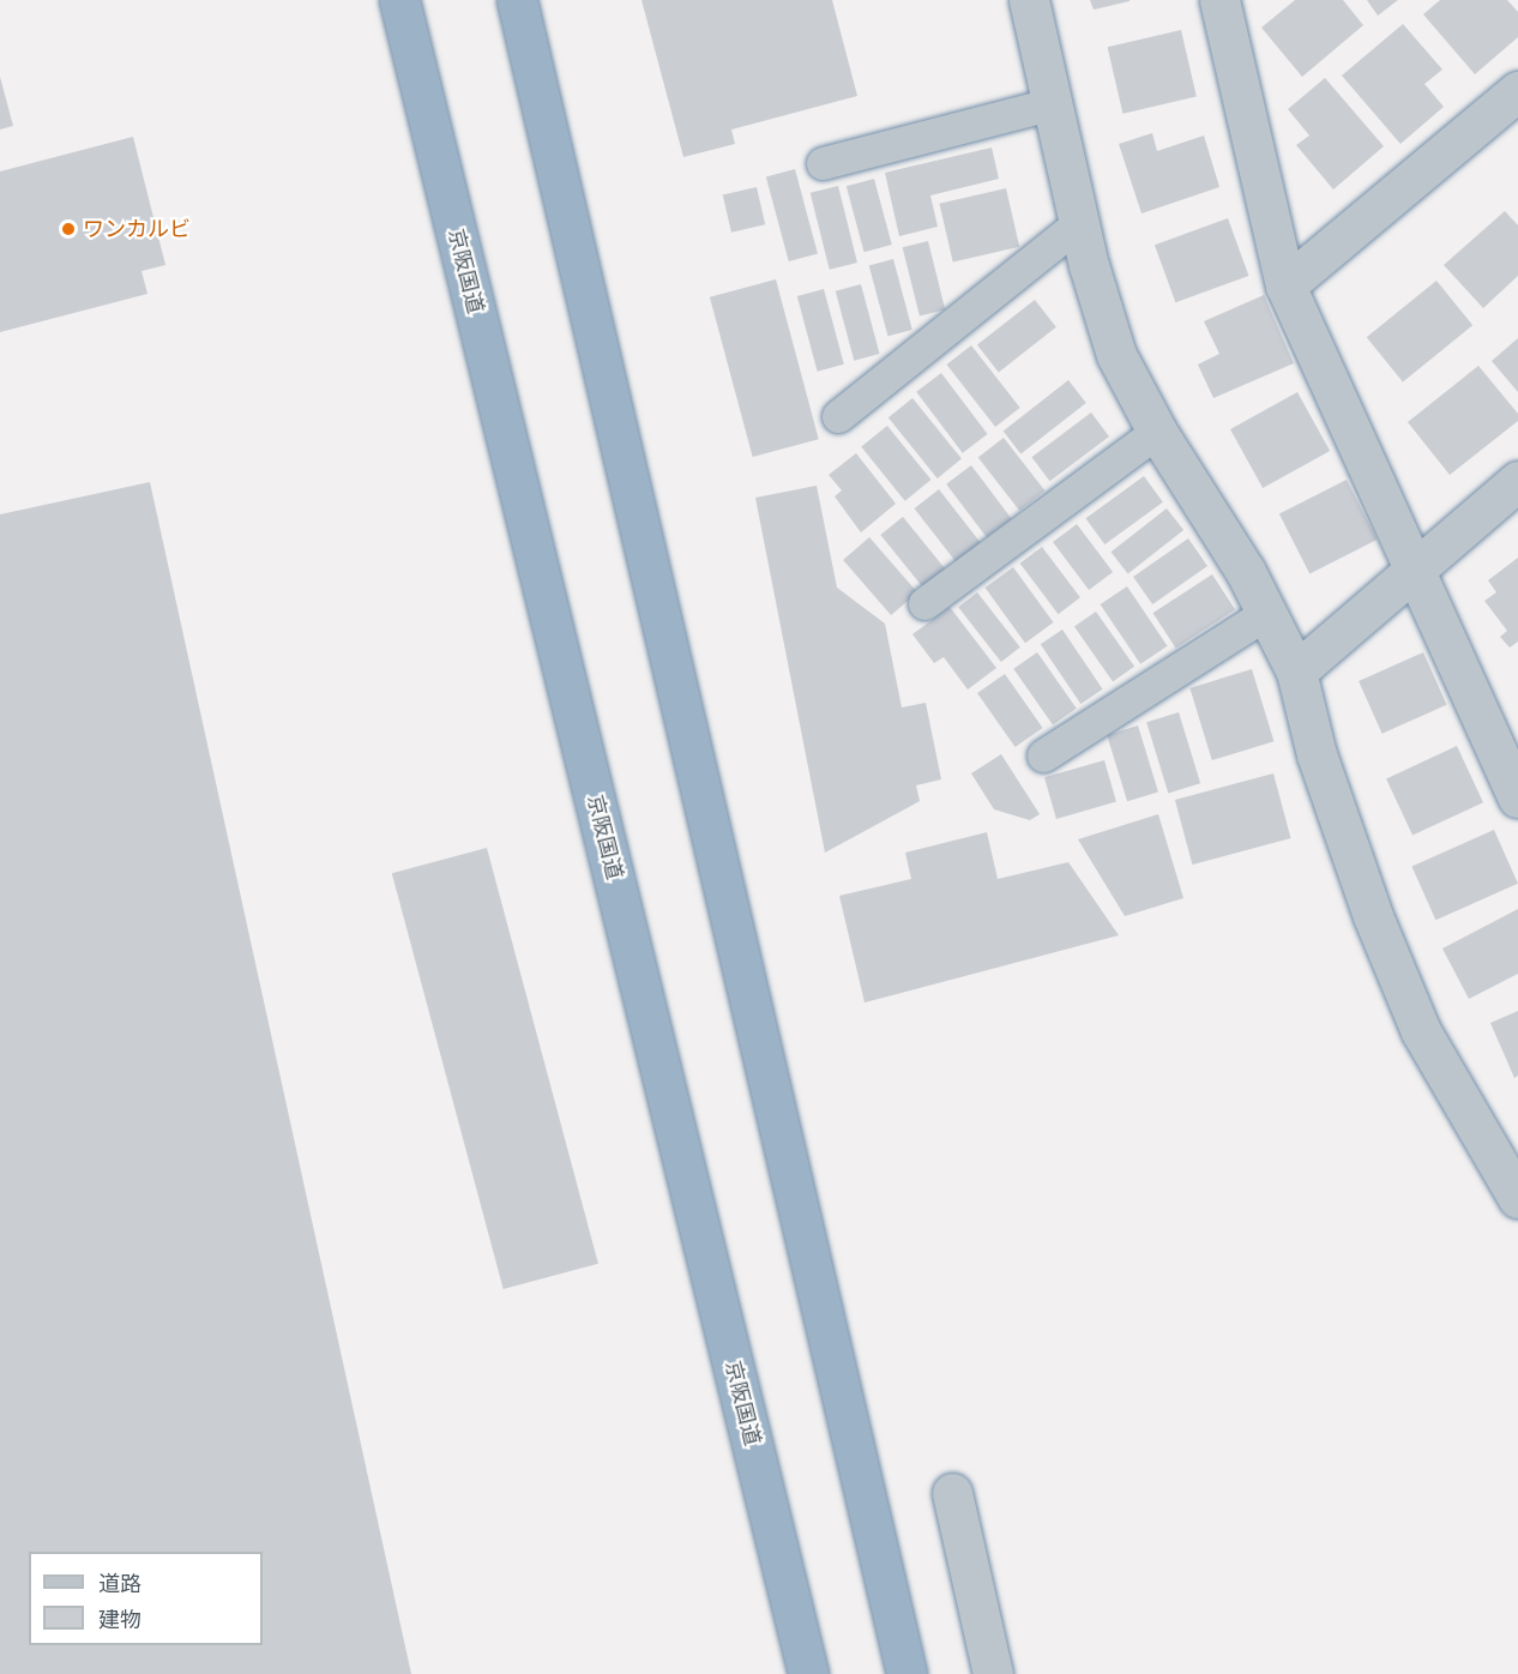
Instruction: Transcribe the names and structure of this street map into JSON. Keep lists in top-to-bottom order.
{
  "streets": {
    "highway": ["京阪国道"]
  },
  "places": ["ワンカルビ"],
  "legend": ["道路", "建物"]
}
